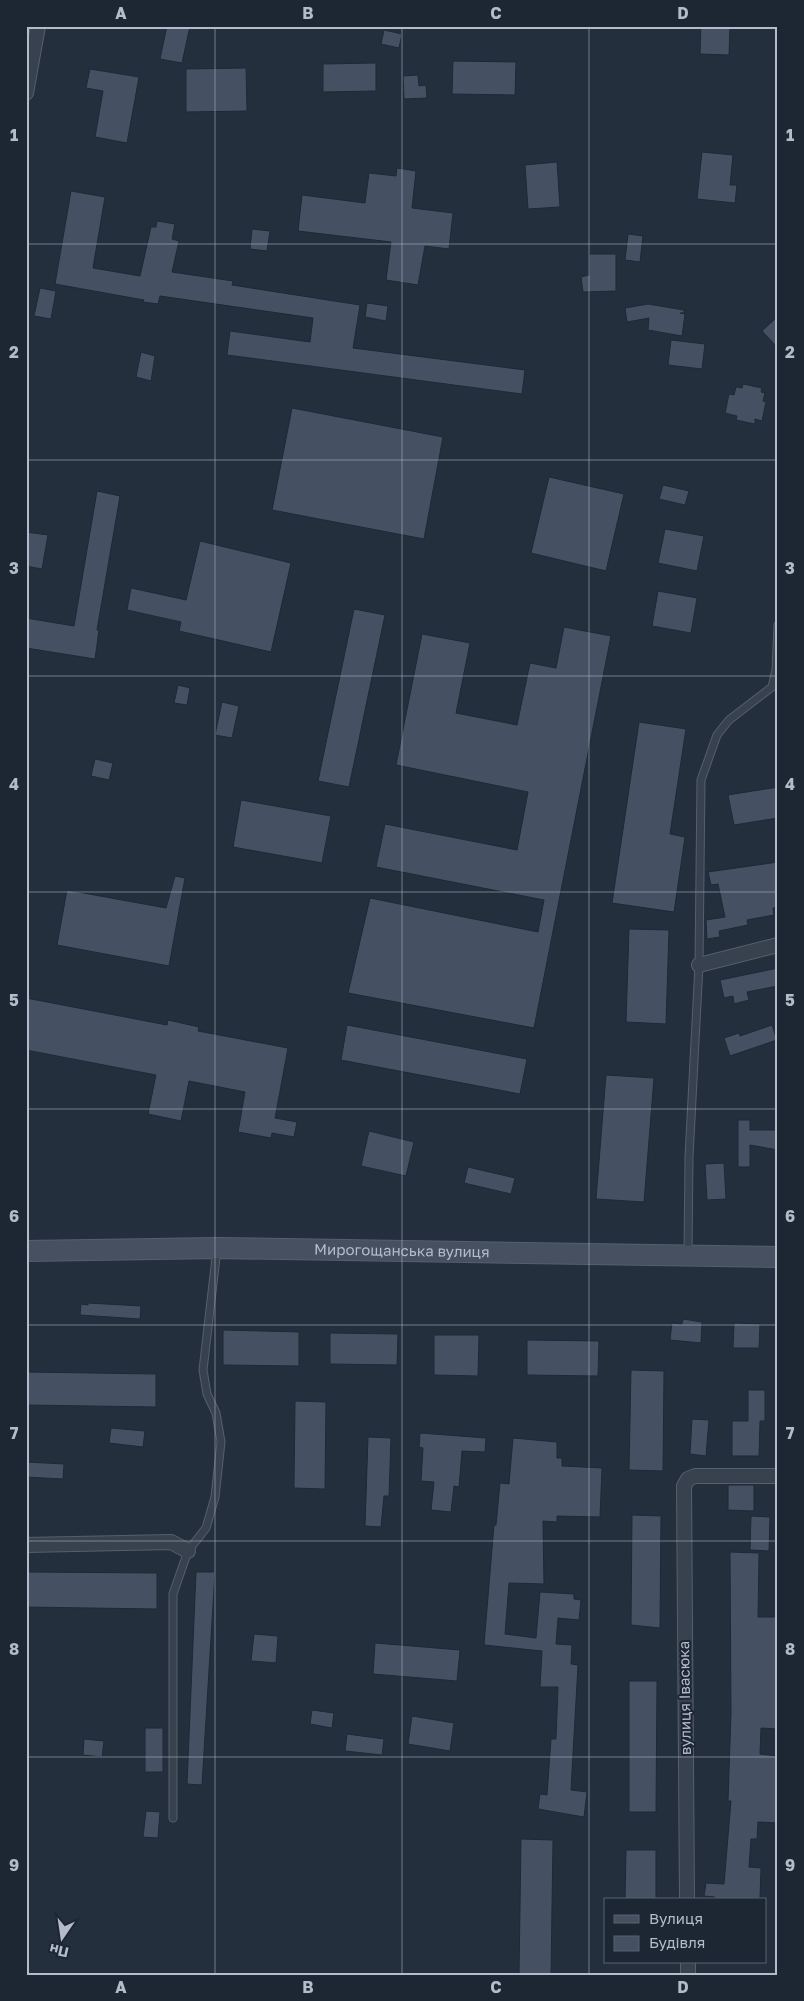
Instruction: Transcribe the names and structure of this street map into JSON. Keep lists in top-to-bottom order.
{
  "streets": {
    "main road": ["Мирогощанська вулиця"],
    "street": ["вулиця Івасюка"]
  },
  "legend": ["Вулиця", "Будівля"],
  "north": "bottom",
  "grid": {
    "columns": [
      "A",
      "B",
      "C",
      "D"
    ],
    "rows": [
      "1",
      "2",
      "3",
      "4",
      "5",
      "6",
      "7",
      "8",
      "9"
    ]
  }
}
